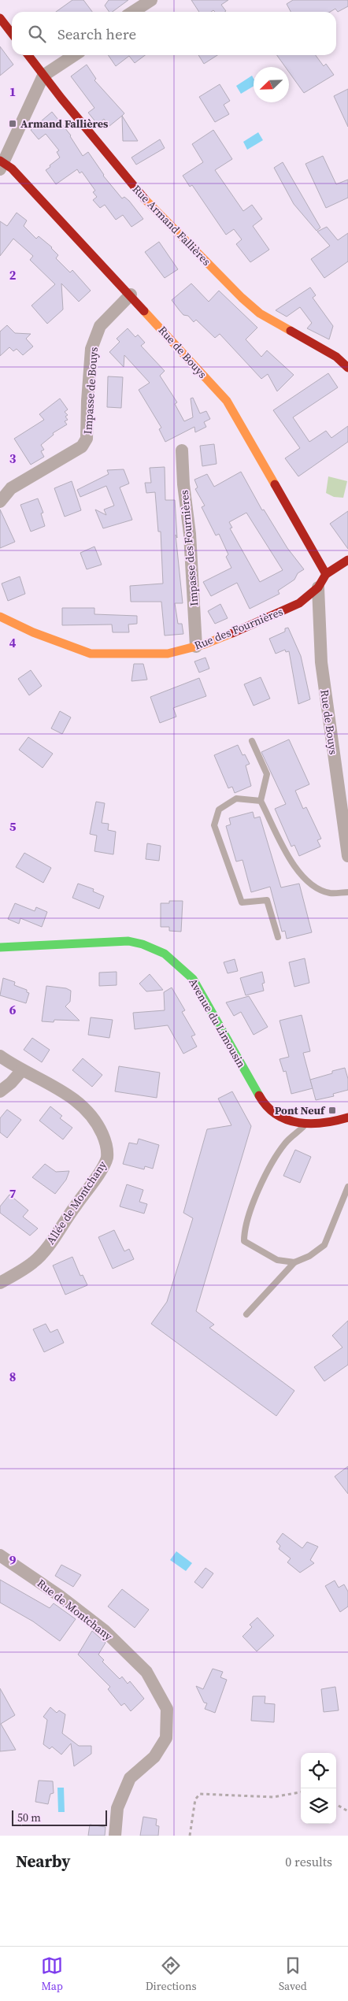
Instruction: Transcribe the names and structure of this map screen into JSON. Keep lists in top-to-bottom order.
{
  "streets": {
    "street": [
      "Rue Armand Fallières",
      "Rue de Bouys",
      "Impasse de Bouys",
      "Impasse des Fournières",
      "Rue des Fournières",
      "Avenue du Limousin",
      "Allée de Montchany",
      "Rue de Montchany"
    ]
  },
  "crossings": [
    ["Rue de Bouys", "Impasse de Bouys"],
    ["Rue de Bouys", "Rue des Fournières"],
    ["Impasse des Fournières", "Rue des Fournières"]
  ],
  "places": {
    "transit": ["Armand Fallières", "Pont Neuf"]
  },
  "scale_bar": "50 m",
  "north": "bottom left",
  "page": {
    "search": "Search here",
    "scale": "50 m",
    "heading": ["Nearby", "0 results"],
    "nav": ["Map", "Directions", "Saved"]
  },
  "grid": {
    "rows": [
      "1",
      "2",
      "3",
      "4",
      "5",
      "6",
      "7",
      "8",
      "9"
    ]
  }
}
